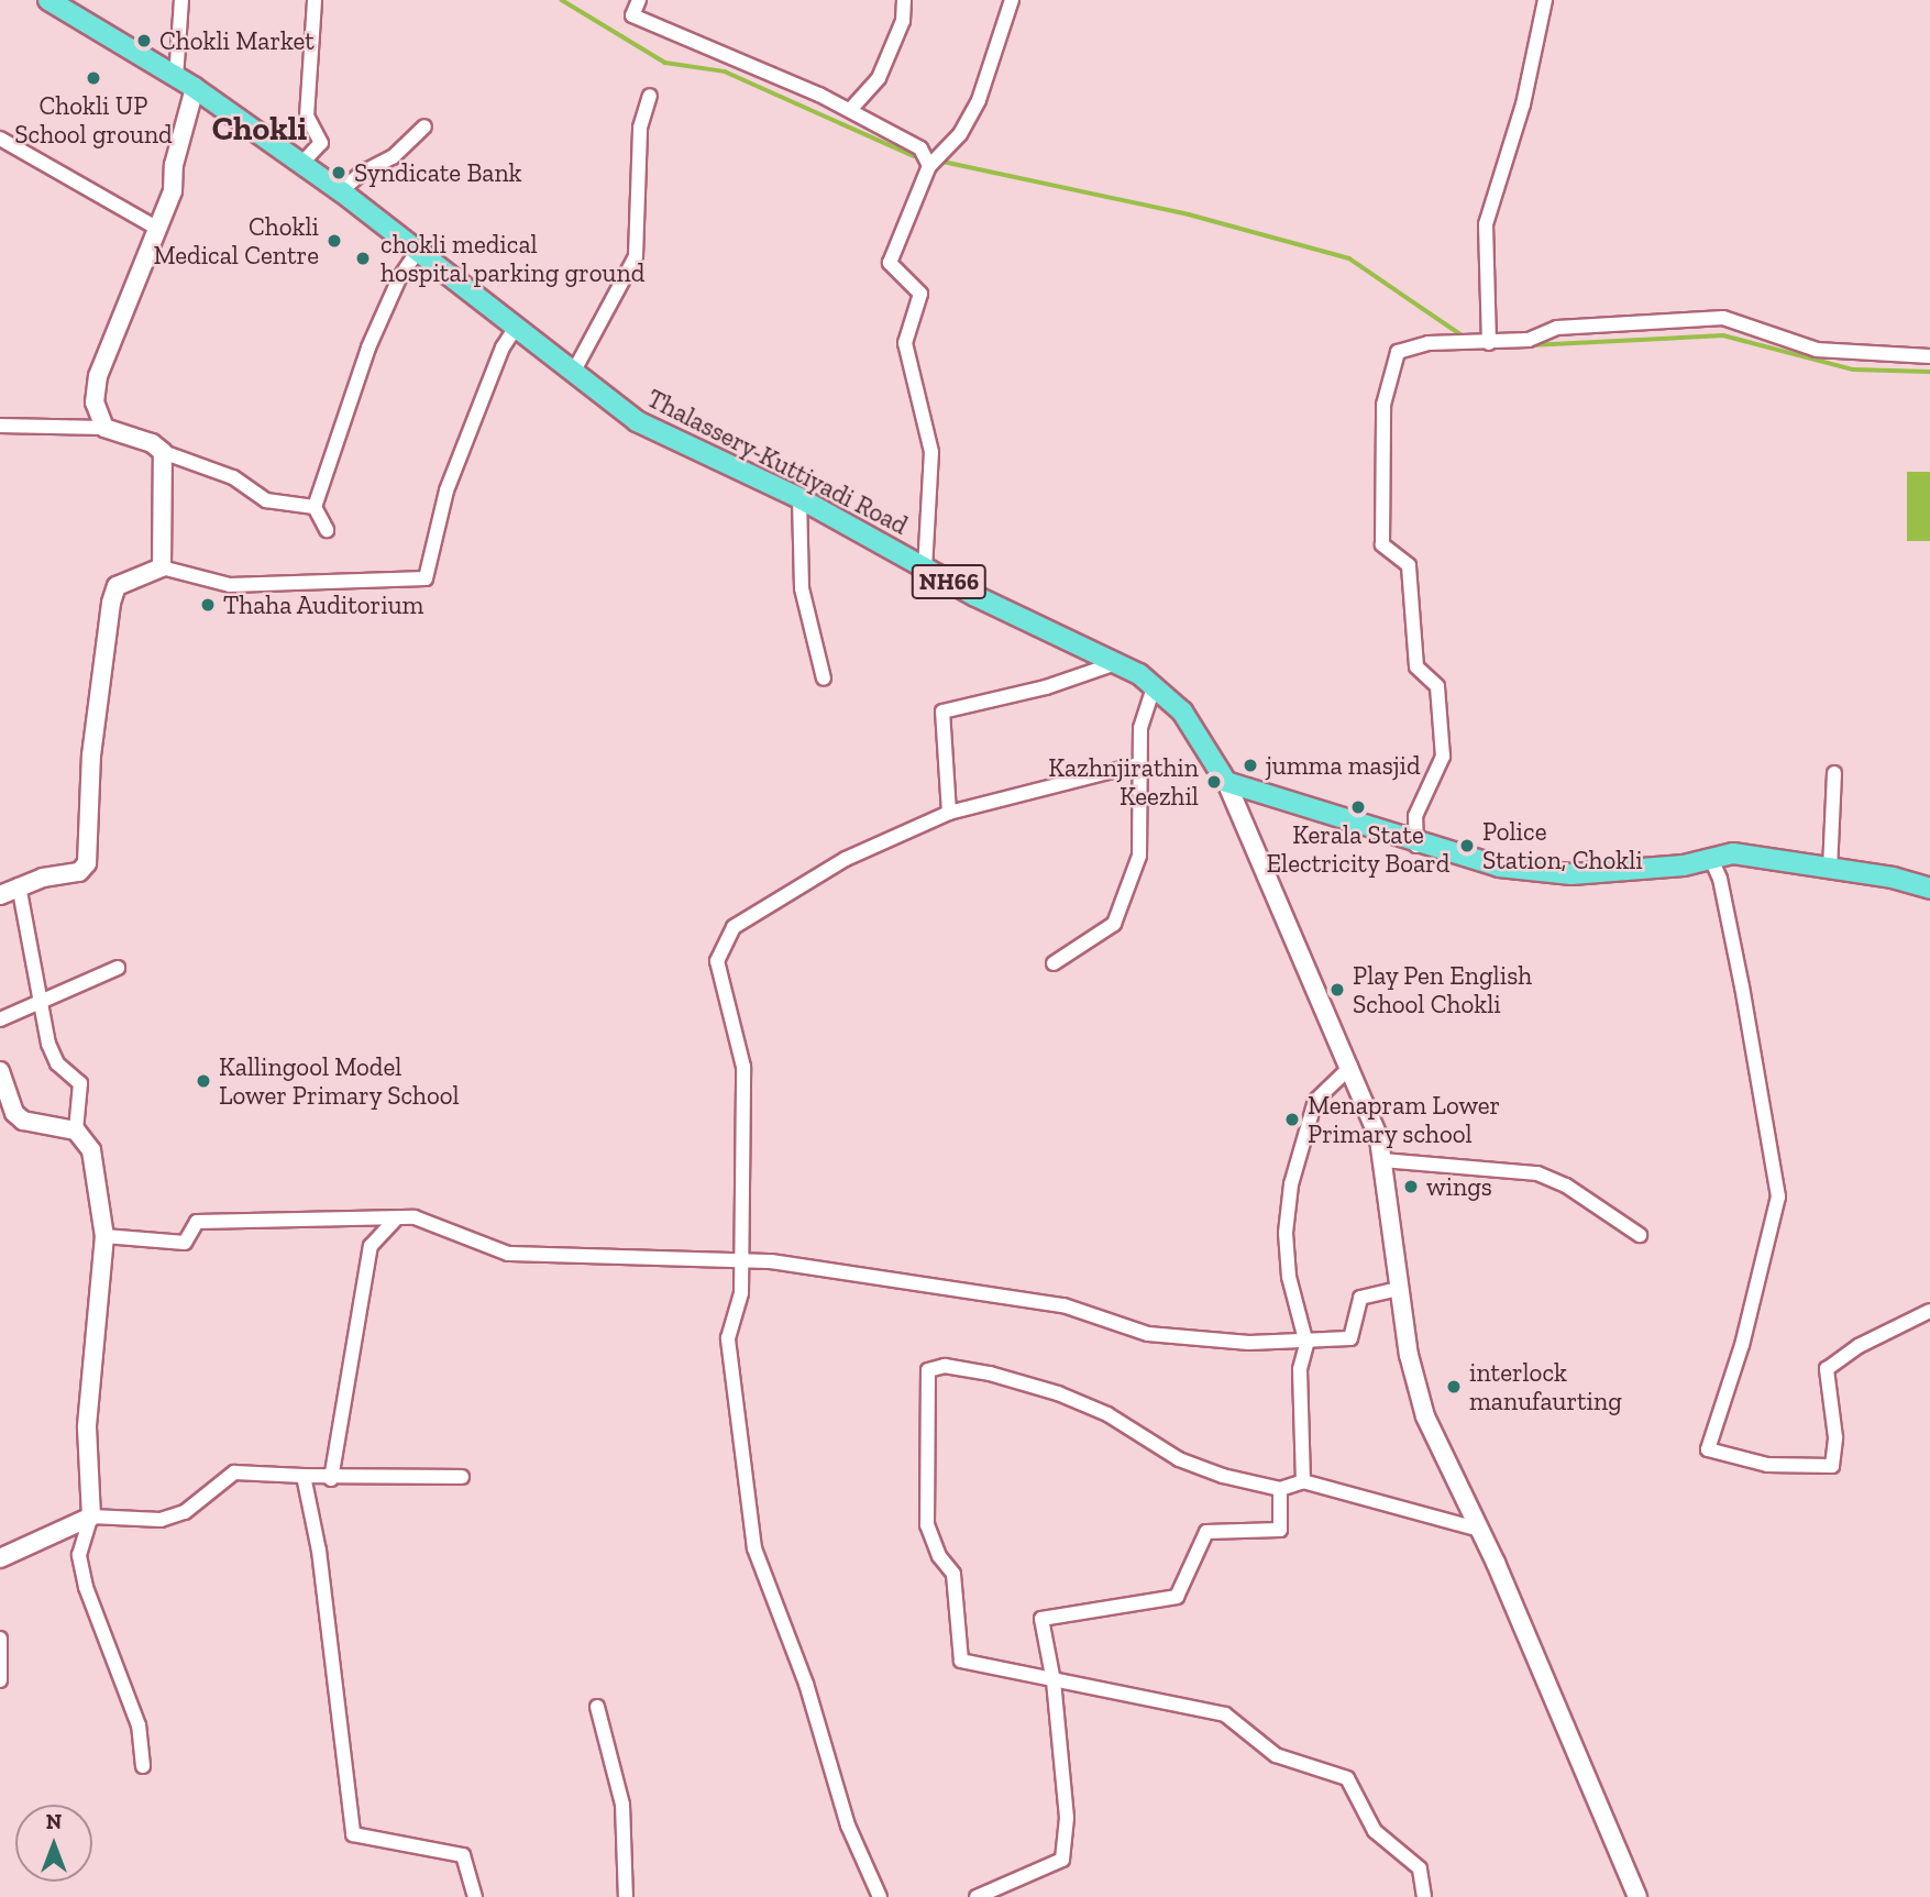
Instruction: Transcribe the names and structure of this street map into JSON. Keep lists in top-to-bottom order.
{
  "streets": {
    "main road": ["Thalassery-Kuttiyadi Road", "NH66"]
  },
  "districts": ["Chokli"],
  "places": [
    "Chokli Market",
    "Chokli UP School ground",
    "Syndicate Bank",
    "Chokli Medical Centre",
    "chokli medical hospital parking ground",
    "Thaha Auditorium",
    "jumma masjid",
    "Kazhnjirathin Keezhil",
    "Kerala State Electricity Board",
    "Police Station, Chokli",
    "Play Pen English School Chokli",
    "Kallingool Model Lower Primary School",
    "Menapram Lower Primary school",
    "wings",
    "interlock manufaurting"
  ],
  "north": "top"
}
